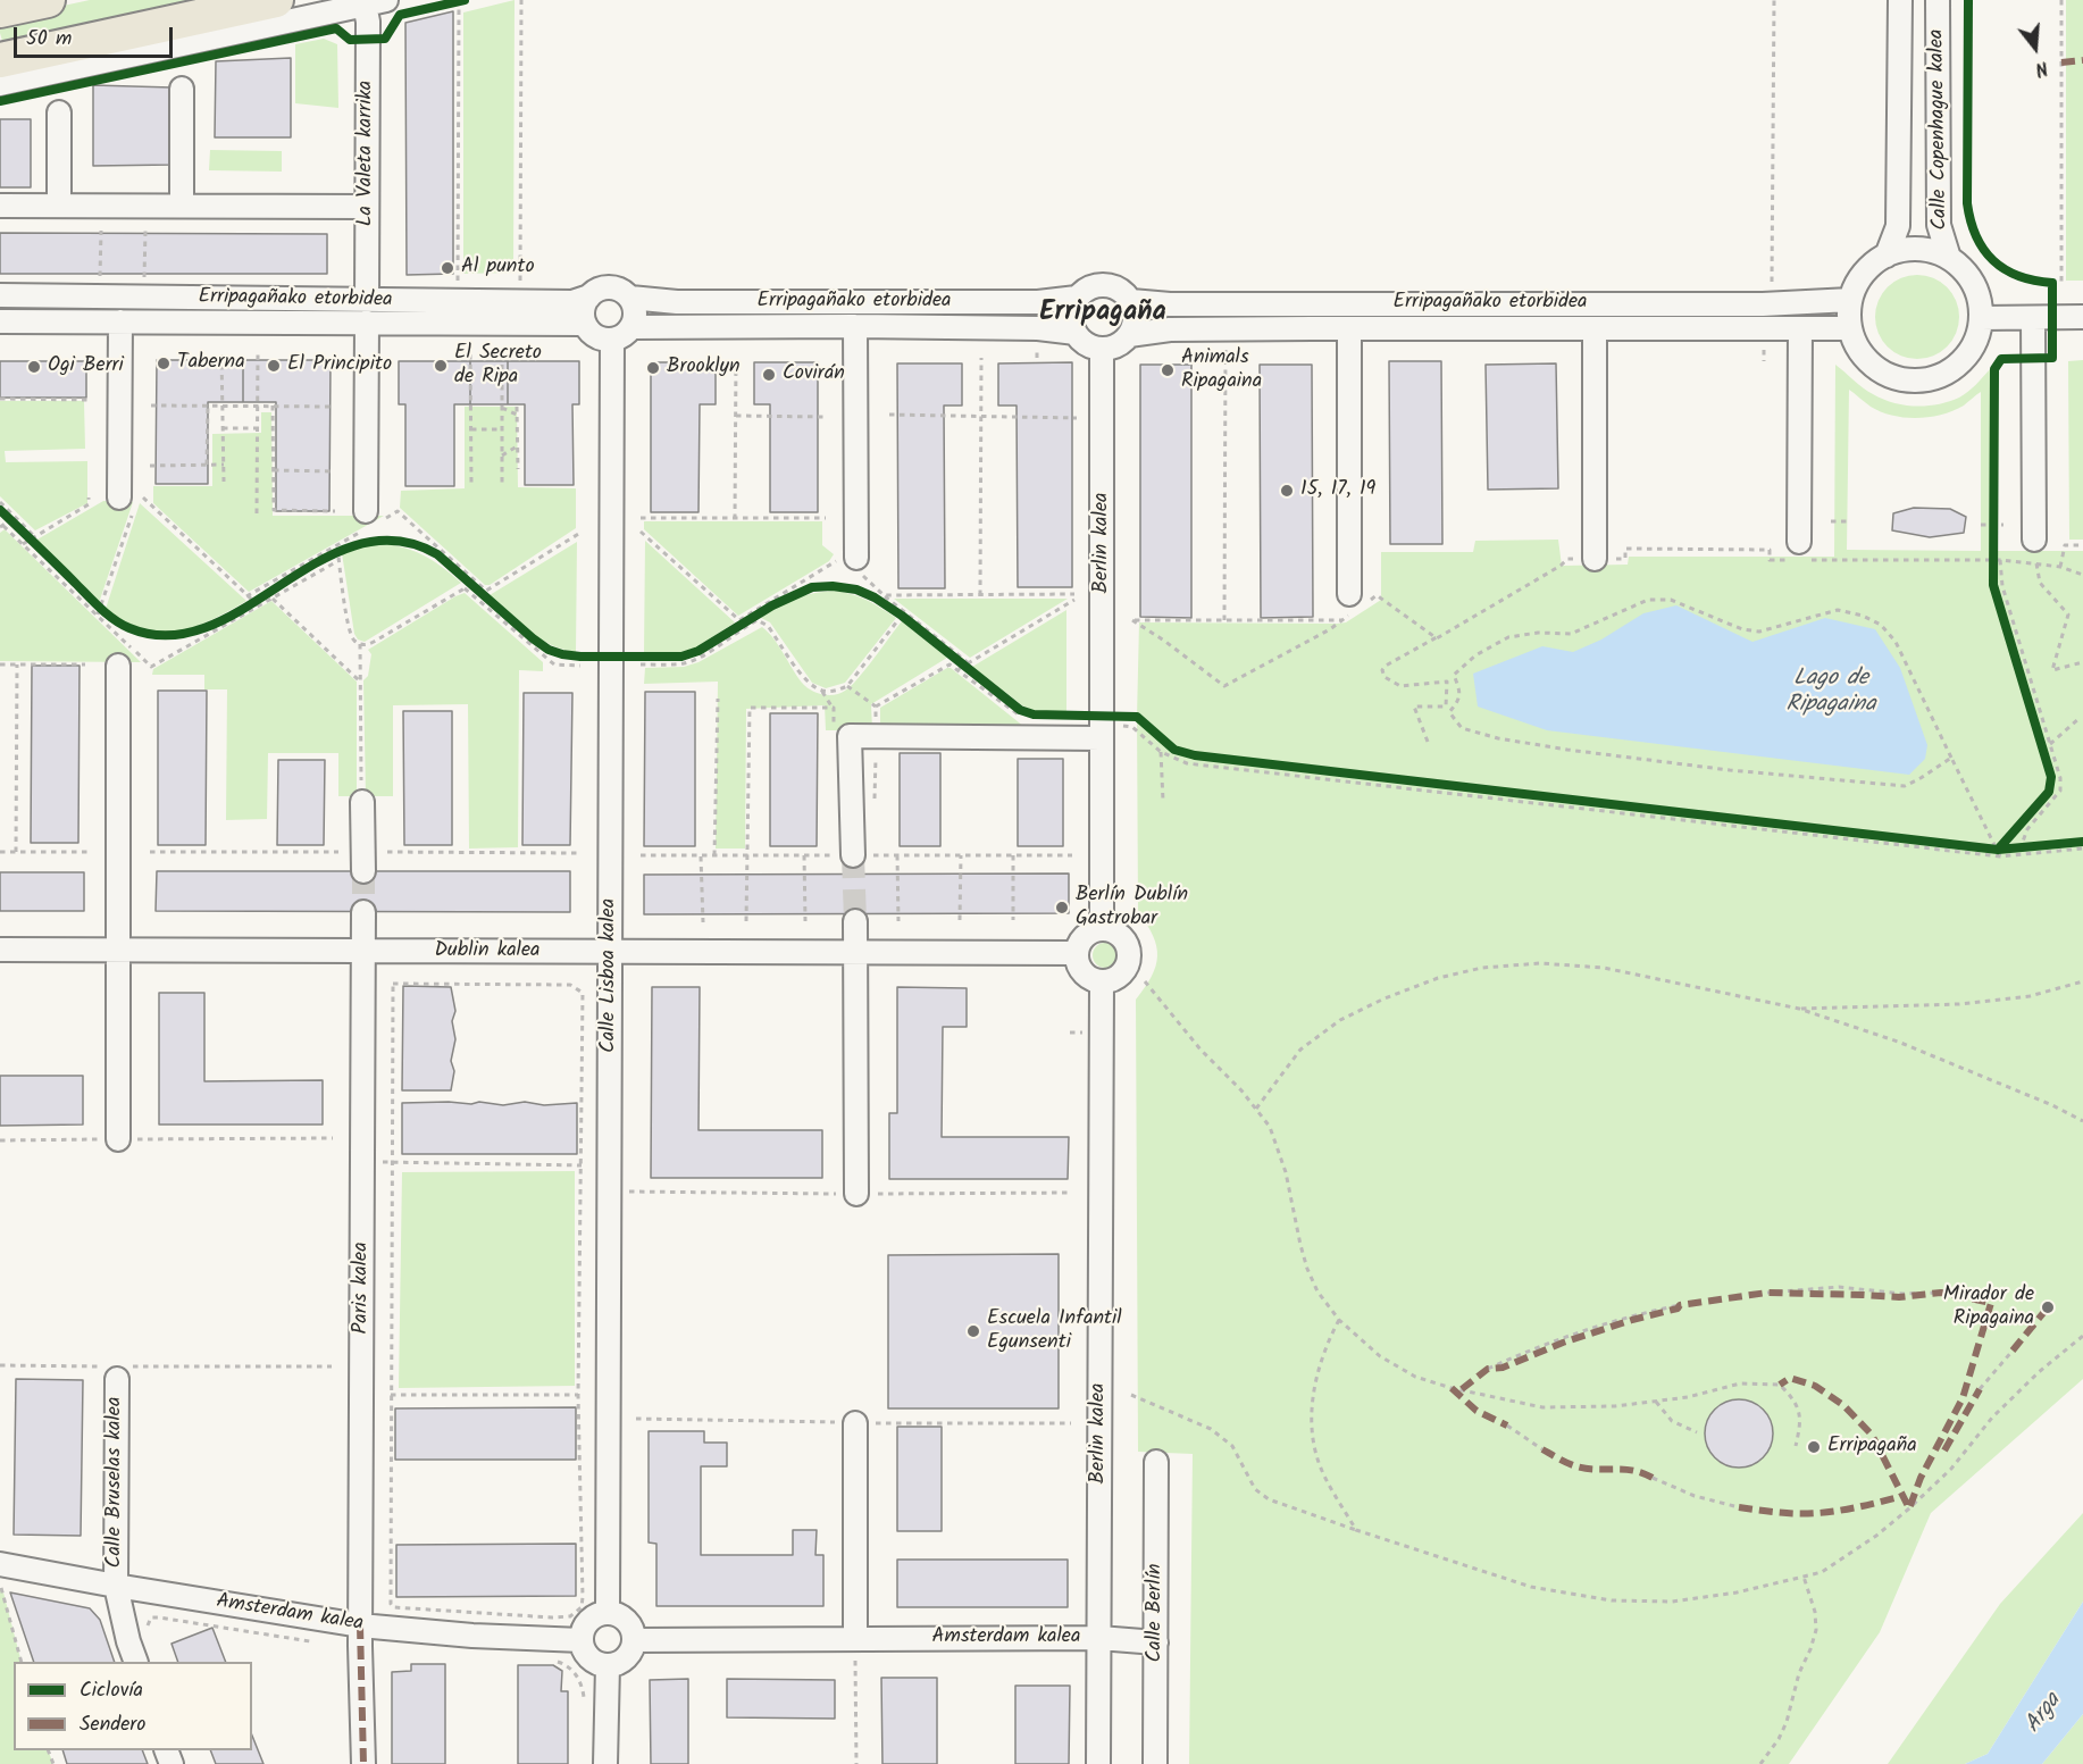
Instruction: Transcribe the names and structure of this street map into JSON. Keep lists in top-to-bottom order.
{
  "streets": {
    "street": [
      "Calle Copenhague kalea",
      "La Valeta karrika",
      "Erripagañako etorbidea",
      "Berlin kalea",
      "Dublin kalea",
      "Calle Lisboa kalea",
      "Paris kalea",
      "Calle Bruselas kalea",
      "Calle Berlín",
      "Amsterdam kalea"
    ]
  },
  "crossings": [
    ["Calle Copenhague kalea", "Erripagañako etorbidea"],
    ["La Valeta karrika", "Erripagañako etorbidea"],
    ["Erripagañako etorbidea", "Berlin kalea"],
    ["Erripagañako etorbidea", "Calle Lisboa kalea"],
    ["Berlin kalea", "Dublin kalea"],
    ["Berlin kalea", "Amsterdam kalea"],
    ["Dublin kalea", "Calle Lisboa kalea"],
    ["Dublin kalea", "Paris kalea"],
    ["Calle Lisboa kalea", "Amsterdam kalea"],
    ["Paris kalea", "Amsterdam kalea"],
    ["Calle Bruselas kalea", "Amsterdam kalea"],
    ["Calle Berlín", "Amsterdam kalea"]
  ],
  "districts": ["Erripagaña"],
  "water": ["Lago de Ripagaina", "Arga"],
  "places": [
    "Al punto",
    "Taberna",
    "El Principito",
    "El Secreto de Ripa",
    "Ogi Berri",
    "Brooklyn",
    "Animals Ripagaina",
    "Covirán",
    "15, 17, 19",
    "Berlín Dublín Gastrobar",
    "Mirador de Ripagaina",
    "Escuela Infantil Egunsenti",
    "Erripagaña"
  ],
  "legend": ["Ciclovía", "Sendero"],
  "scale_bar": "50 m",
  "north": "bottom"
}
